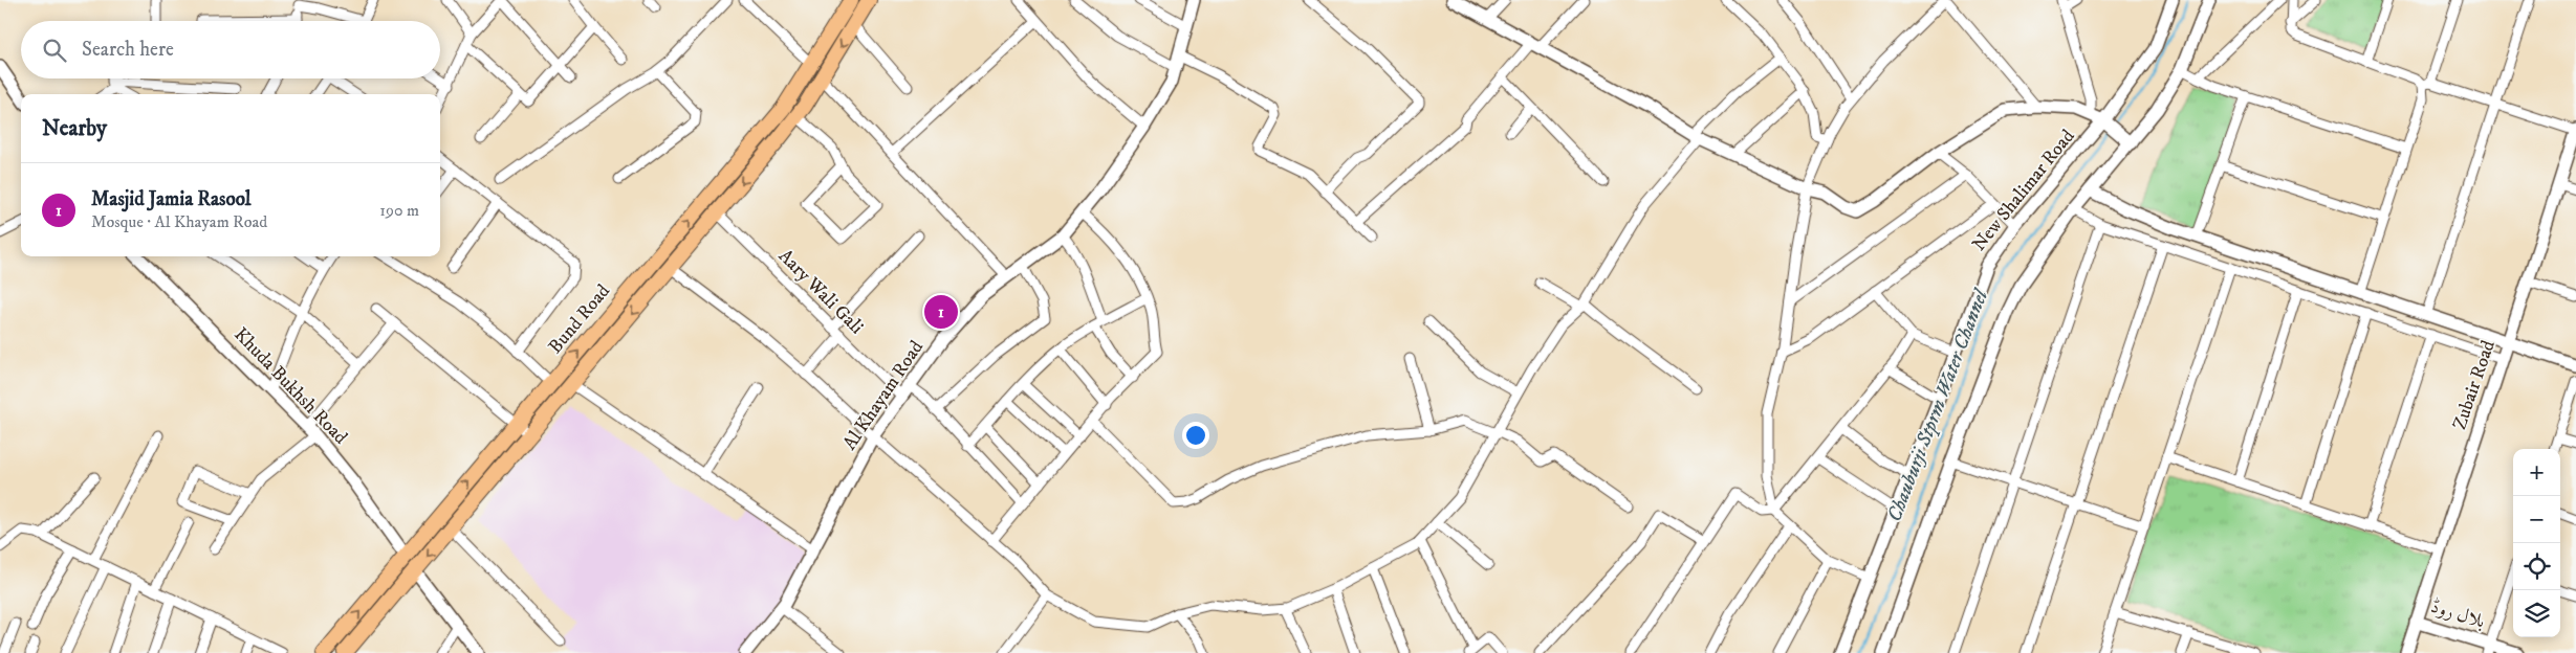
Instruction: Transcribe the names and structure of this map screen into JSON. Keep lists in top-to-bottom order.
{
  "streets": {
    "main road": ["Bund Road"],
    "street": [
      "New Shalimar Road",
      "Aary Wali Gali",
      "Zubair Road",
      "Khuda Bukhsh Road",
      "Al Khayam Road",
      "بلال روڈ"
    ]
  },
  "crossings": [
    ["Aary Wali Gali", "Bund Road"],
    ["Aary Wali Gali", "Al Khayam Road"],
    ["Bund Road", "Khuda Bukhsh Road"],
    ["Zubair Road", "بلال روڈ"]
  ],
  "water": ["Chauburji Stprm Water Channel"],
  "page": {
    "search": "Search here",
    "heading": "Nearby",
    "list": [
      {
        "mark": "1",
        "name": "Masjid Jamia Rasool",
        "note": "Mosque · Al Khayam Road",
        "value": "190 m"
      }
    ],
    "pins": "1",
    "map_buttons": ["+", "−"]
  }
}
